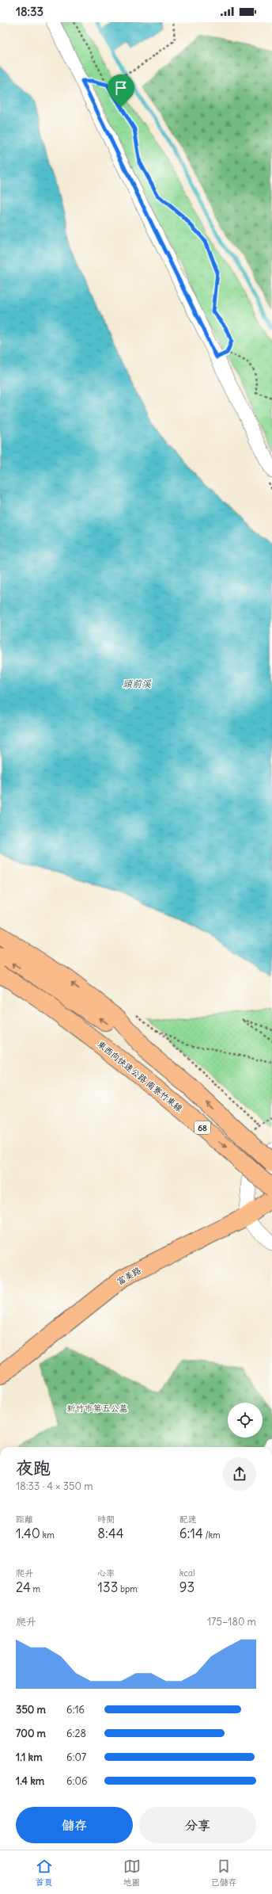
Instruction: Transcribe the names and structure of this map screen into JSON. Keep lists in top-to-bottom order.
{
  "streets": {
    "main road": ["東西向快速公路 南寮竹東線", "68", "富美路"]
  },
  "water": ["頭前溪"],
  "parks": ["新竹市第五公墓"],
  "page": {
    "status": "18:33",
    "heading": ["夜跑", "18:33 · 4 × 350 m"],
    "stats": [
      ["距離", "1.40 km"],
      ["時間", "8:44"],
      ["配速", "6:14 /km"],
      ["爬升", "24 m"],
      ["心率", "133 bpm"],
      ["kcal", "93"]
    ],
    "chart": ["爬升", "175–180 m"],
    "list": [
      {
        "name": "350 m",
        "note": "6:16"
      },
      {
        "name": "700 m",
        "note": "6:28"
      },
      {
        "name": "1.1 km",
        "note": "6:07"
      },
      {
        "name": "1.4 km",
        "note": "6:06"
      }
    ],
    "buttons": ["儲存", "分享"],
    "tabs": ["首頁", "地圖", "已儲存"]
  }
}
